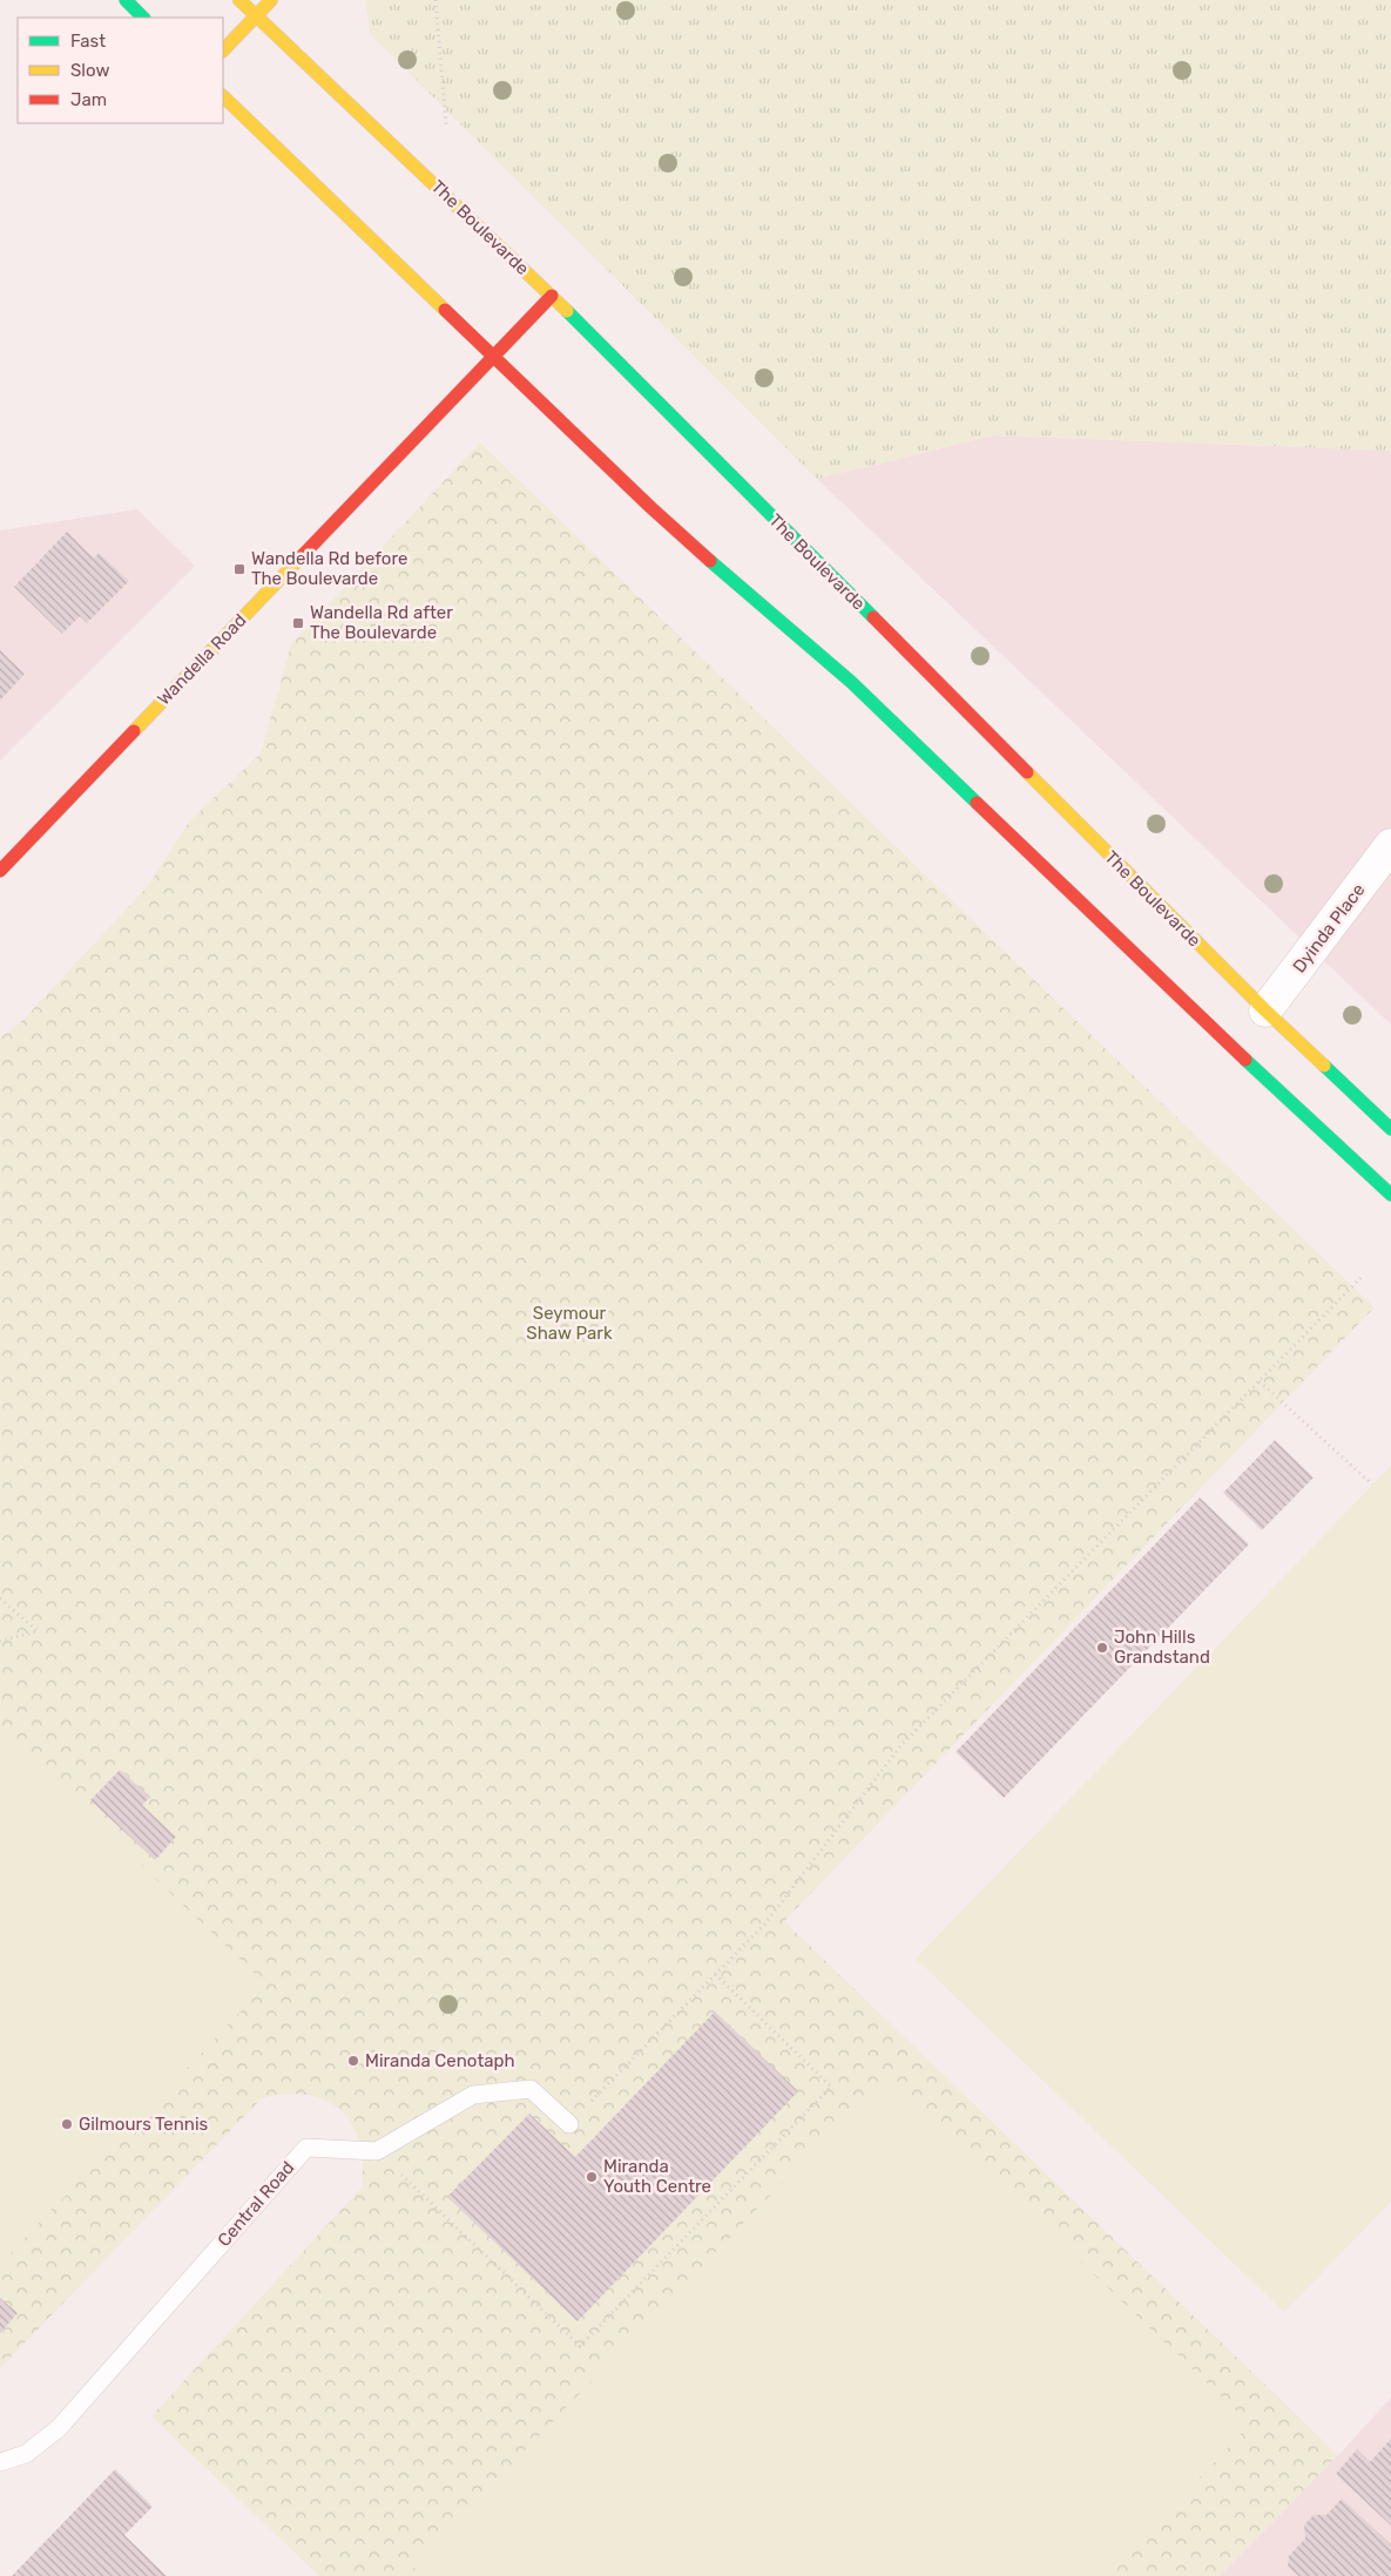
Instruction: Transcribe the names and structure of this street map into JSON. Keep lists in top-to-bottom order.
{
  "streets": {
    "main road": ["The Boulevarde", "Wandella Road"],
    "street": ["Dyinda Place"],
    "lane": ["Central Road"]
  },
  "crossings": [
    ["The Boulevarde", "Wandella Road"],
    ["The Boulevarde", "Dyinda Place"]
  ],
  "parks": ["Seymour Shaw Park"],
  "places": {
    "transit": ["Wandella Rd before The Boulevarde", "Wandella Rd after The Boulevarde"],
    "other": [
      "John Hills Grandstand",
      "Miranda Cenotaph",
      "Gilmours Tennis",
      "Miranda Youth Centre"
    ]
  },
  "legend": ["Fast", "Slow", "Jam"]
}
